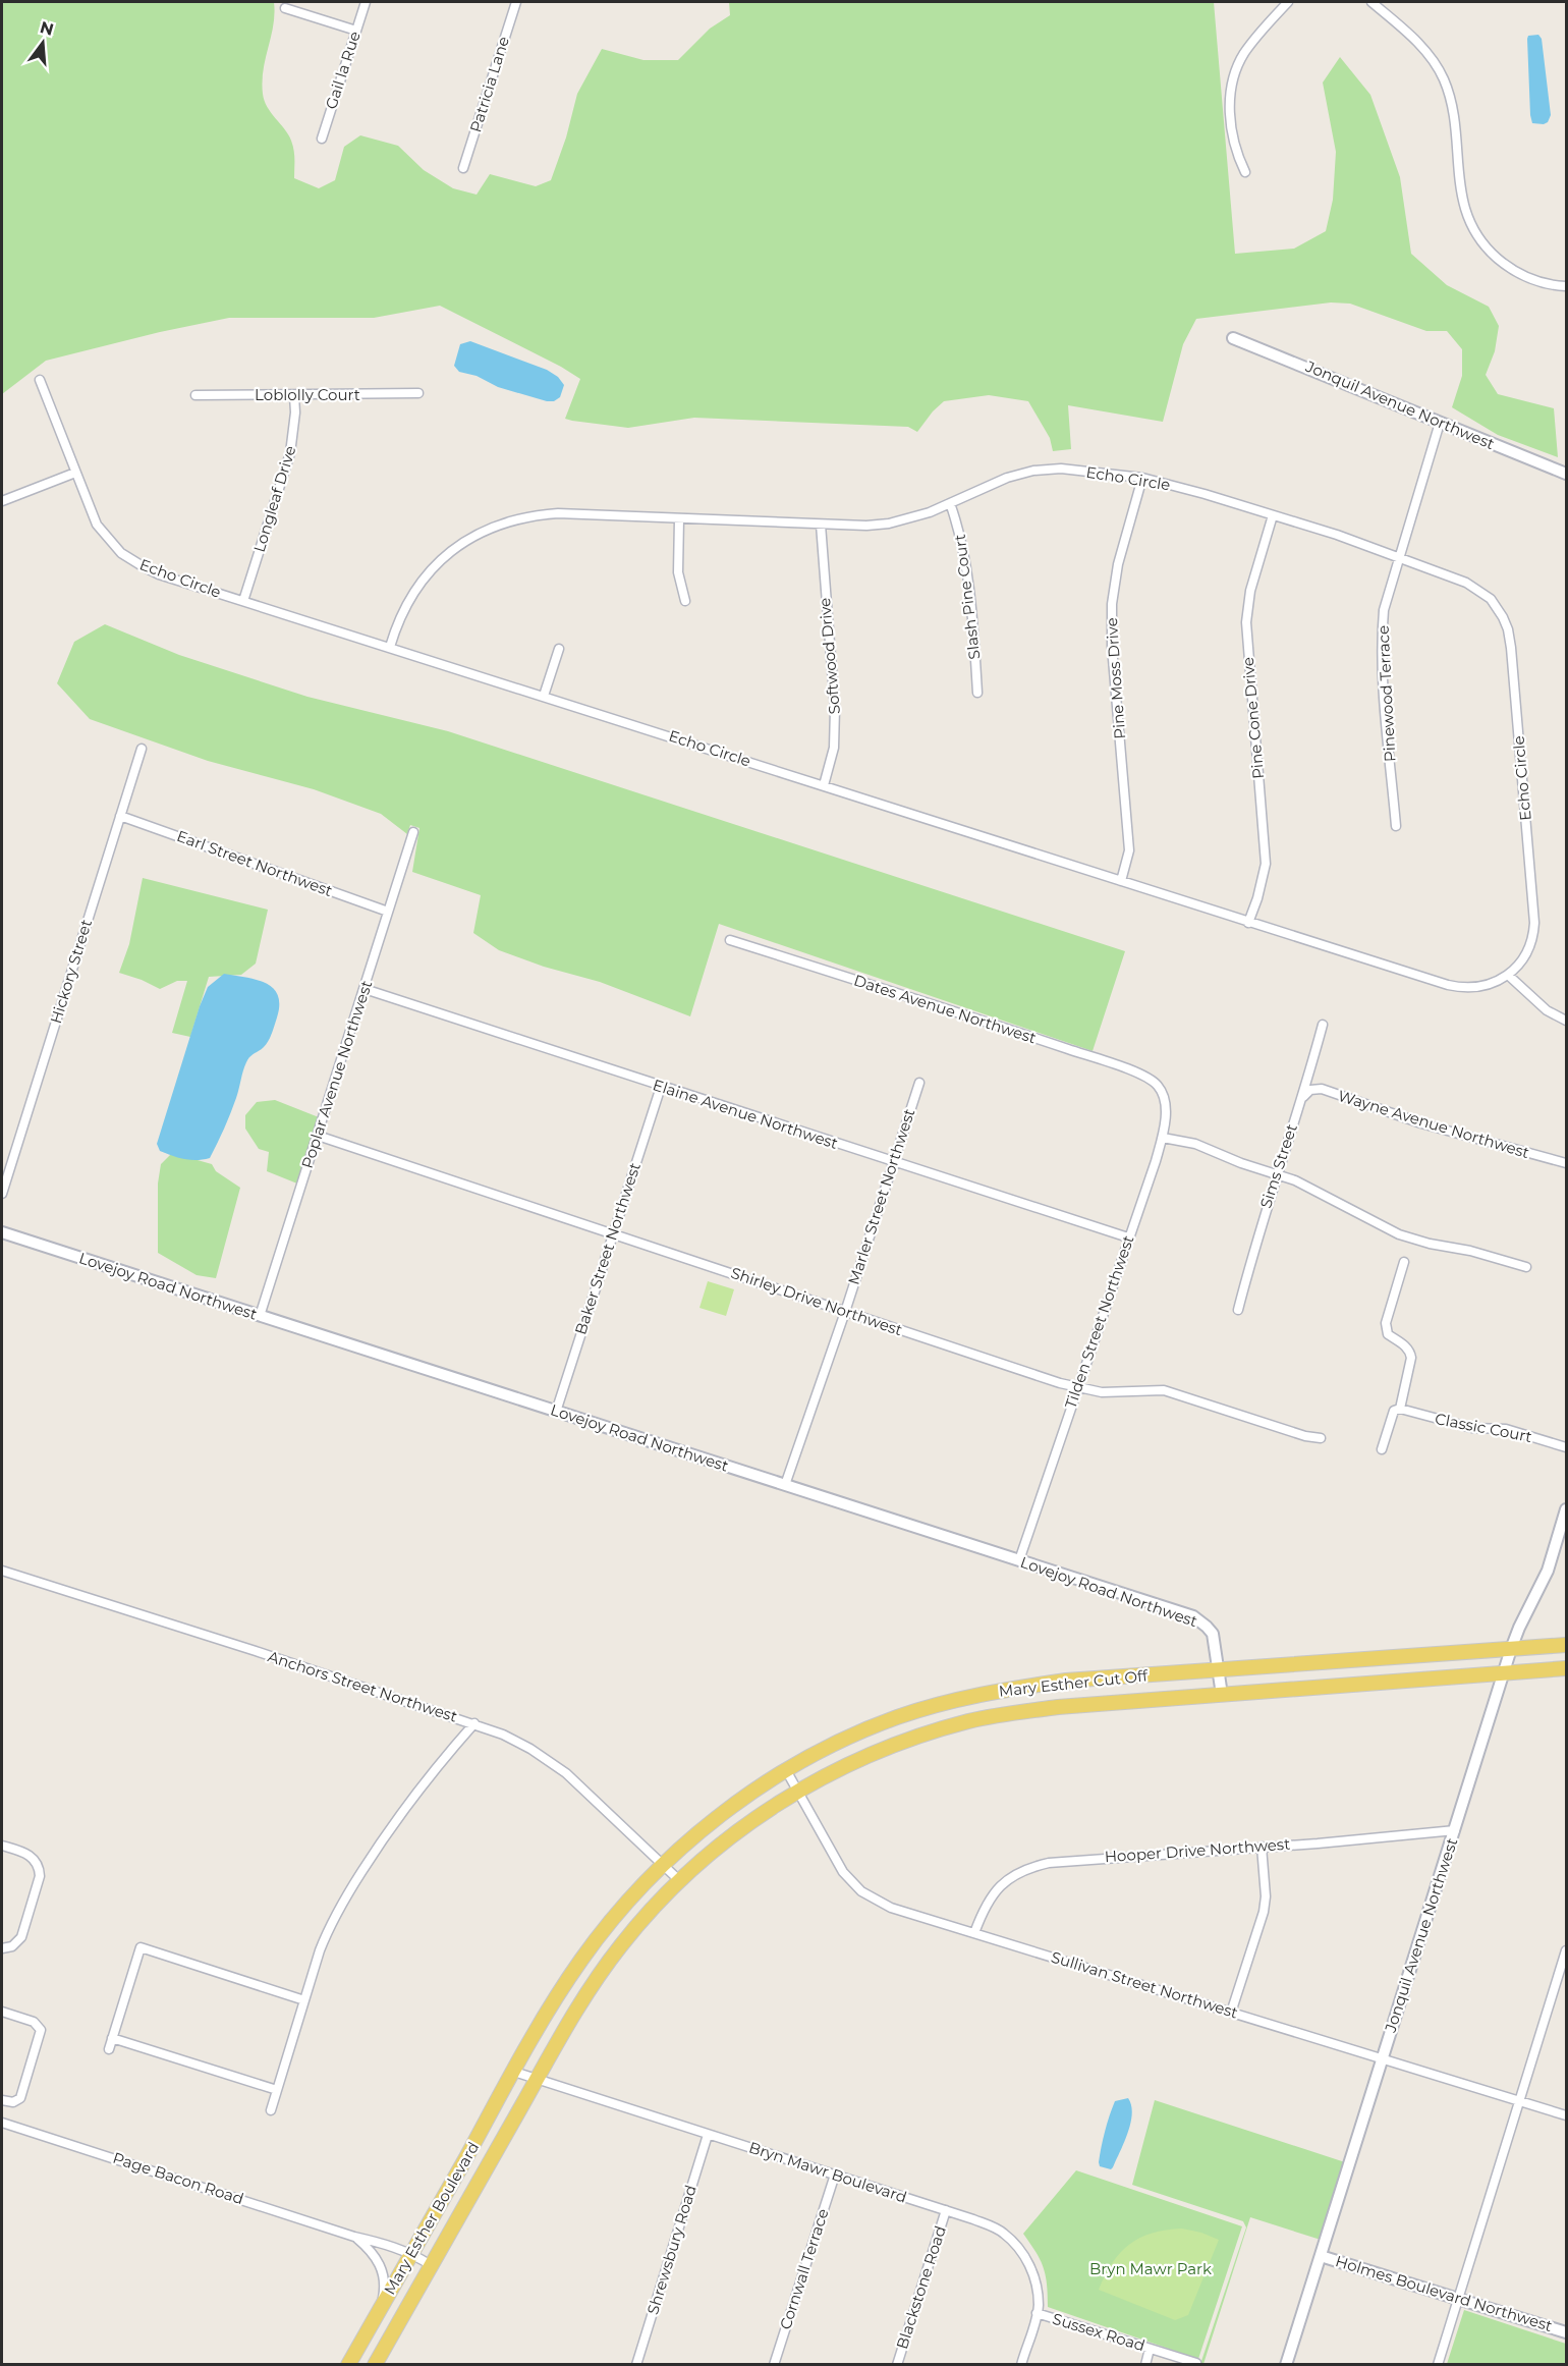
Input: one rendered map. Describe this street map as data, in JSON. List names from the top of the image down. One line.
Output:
{"streets":{"main road":["Mary Esther Cut Off","Mary Esther Boulevard"],"street":["Gail la Rue","Patricia Lane","Loblolly Court","Jonquil Avenue Northwest","Echo Circle","Longleaf Drive","Slash Pine Court","Softwood Drive","Pine Moss Drive","Pinewood Terrace","Pine Cone Drive","Earl Street Northwest","Hickory Street","Dates Avenue Northwest","Poplar Avenue Northwest","Elaine Avenue Northwest","Wayne Avenue Northwest","Sims Street","Marler Street Northwest","Baker Street Northwest","Lovejoy Road Northwest","Shirley Drive Northwest","Tilden Street Northwest","Classic Court","Anchors Street Northwest","Hooper Drive Northwest","Sullivan Street Northwest","Bryn Mawr Boulevard","Page Bacon Road","Shrewsbury Road","Cornwall Terrace","Blackstone Road","Holmes Boulevard Northwest","Sussex Road"]},"crossings":[["Loblolly Court","Longleaf Drive"],["Jonquil Avenue Northwest","Pinewood Terrace"],["Jonquil Avenue Northwest","Mary Esther Cut Off"],["Jonquil Avenue Northwest","Hooper Drive Northwest"],["Jonquil Avenue Northwest","Sullivan Street Northwest"],["Jonquil Avenue Northwest","Holmes Boulevard Northwest"],["Echo Circle","Longleaf Drive"],["Echo Circle","Slash Pine Court"],["Echo Circle","Softwood Drive"],["Echo Circle","Pine Moss Drive"],["Echo Circle","Pinewood Terrace"],["Echo Circle","Pine Cone Drive"],["Earl Street Northwest","Hickory Street"],["Earl Street Northwest","Poplar Avenue Northwest"],["Dates Avenue Northwest","Tilden Street Northwest"],["Poplar Avenue Northwest","Elaine Avenue Northwest"],["Poplar Avenue Northwest","Lovejoy Road Northwest"],["Poplar Avenue Northwest","Shirley Drive Northwest"],["Elaine Avenue Northwest","Marler Street Northwest"],["Elaine Avenue Northwest","Baker Street Northwest"],["Elaine Avenue Northwest","Tilden Street Northwest"],["Wayne Avenue Northwest","Sims Street"],["Marler Street Northwest","Lovejoy Road Northwest"],["Marler Street Northwest","Shirley Drive Northwest"],["Baker Street Northwest","Lovejoy Road Northwest"],["Baker Street Northwest","Shirley Drive Northwest"],["Lovejoy Road Northwest","Tilden Street Northwest"],["Lovejoy Road Northwest","Mary Esther Cut Off"],["Shirley Drive Northwest","Tilden Street Northwest"],["Mary Esther Cut Off","Anchors Street Northwest"],["Mary Esther Cut Off","Sullivan Street Northwest"],["Mary Esther Cut Off","Bryn Mawr Boulevard"],["Mary Esther Cut Off","Mary Esther Boulevard"],["Hooper Drive Northwest","Sullivan Street Northwest"],["Bryn Mawr Boulevard","Mary Esther Boulevard"],["Bryn Mawr Boulevard","Shrewsbury Road"],["Bryn Mawr Boulevard","Cornwall Terrace"],["Bryn Mawr Boulevard","Blackstone Road"],["Bryn Mawr Boulevard","Sussex Road"],["Page Bacon Road","Mary Esther Boulevard"]],"parks":["Bryn Mawr Park"],"north":"top"}
